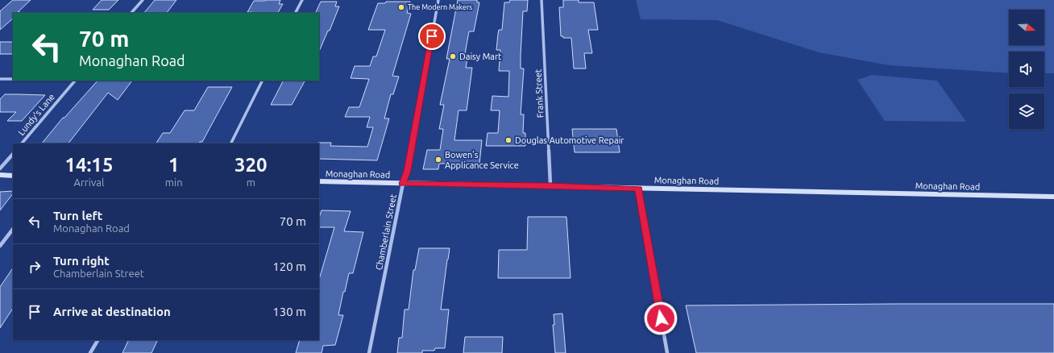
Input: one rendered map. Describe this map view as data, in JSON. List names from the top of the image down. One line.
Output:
{"streets":{"main road":["Monaghan Road"],"street":["Frank Street","Lundy's Lane","Chamberlain Street"]},"crossings":[["Frank Street","Monaghan Road"],["Monaghan Road","Chamberlain Street"]],"places":["The Modern Makers","Daisy Mart","Douglas Automotive Repair","Bowen's Applicance Service"],"north":"right","page":{"turn":["70 m","Monaghan Road"],"eta":["14:15","Arrival","1","min","320","m"],"list":[{"name":"Turn left","note":"Monaghan Road","value":"70 m"},{"name":"Turn right","note":"Chamberlain Street","value":"120 m"},{"name":"Arrive at destination","value":"130 m"}]}}
